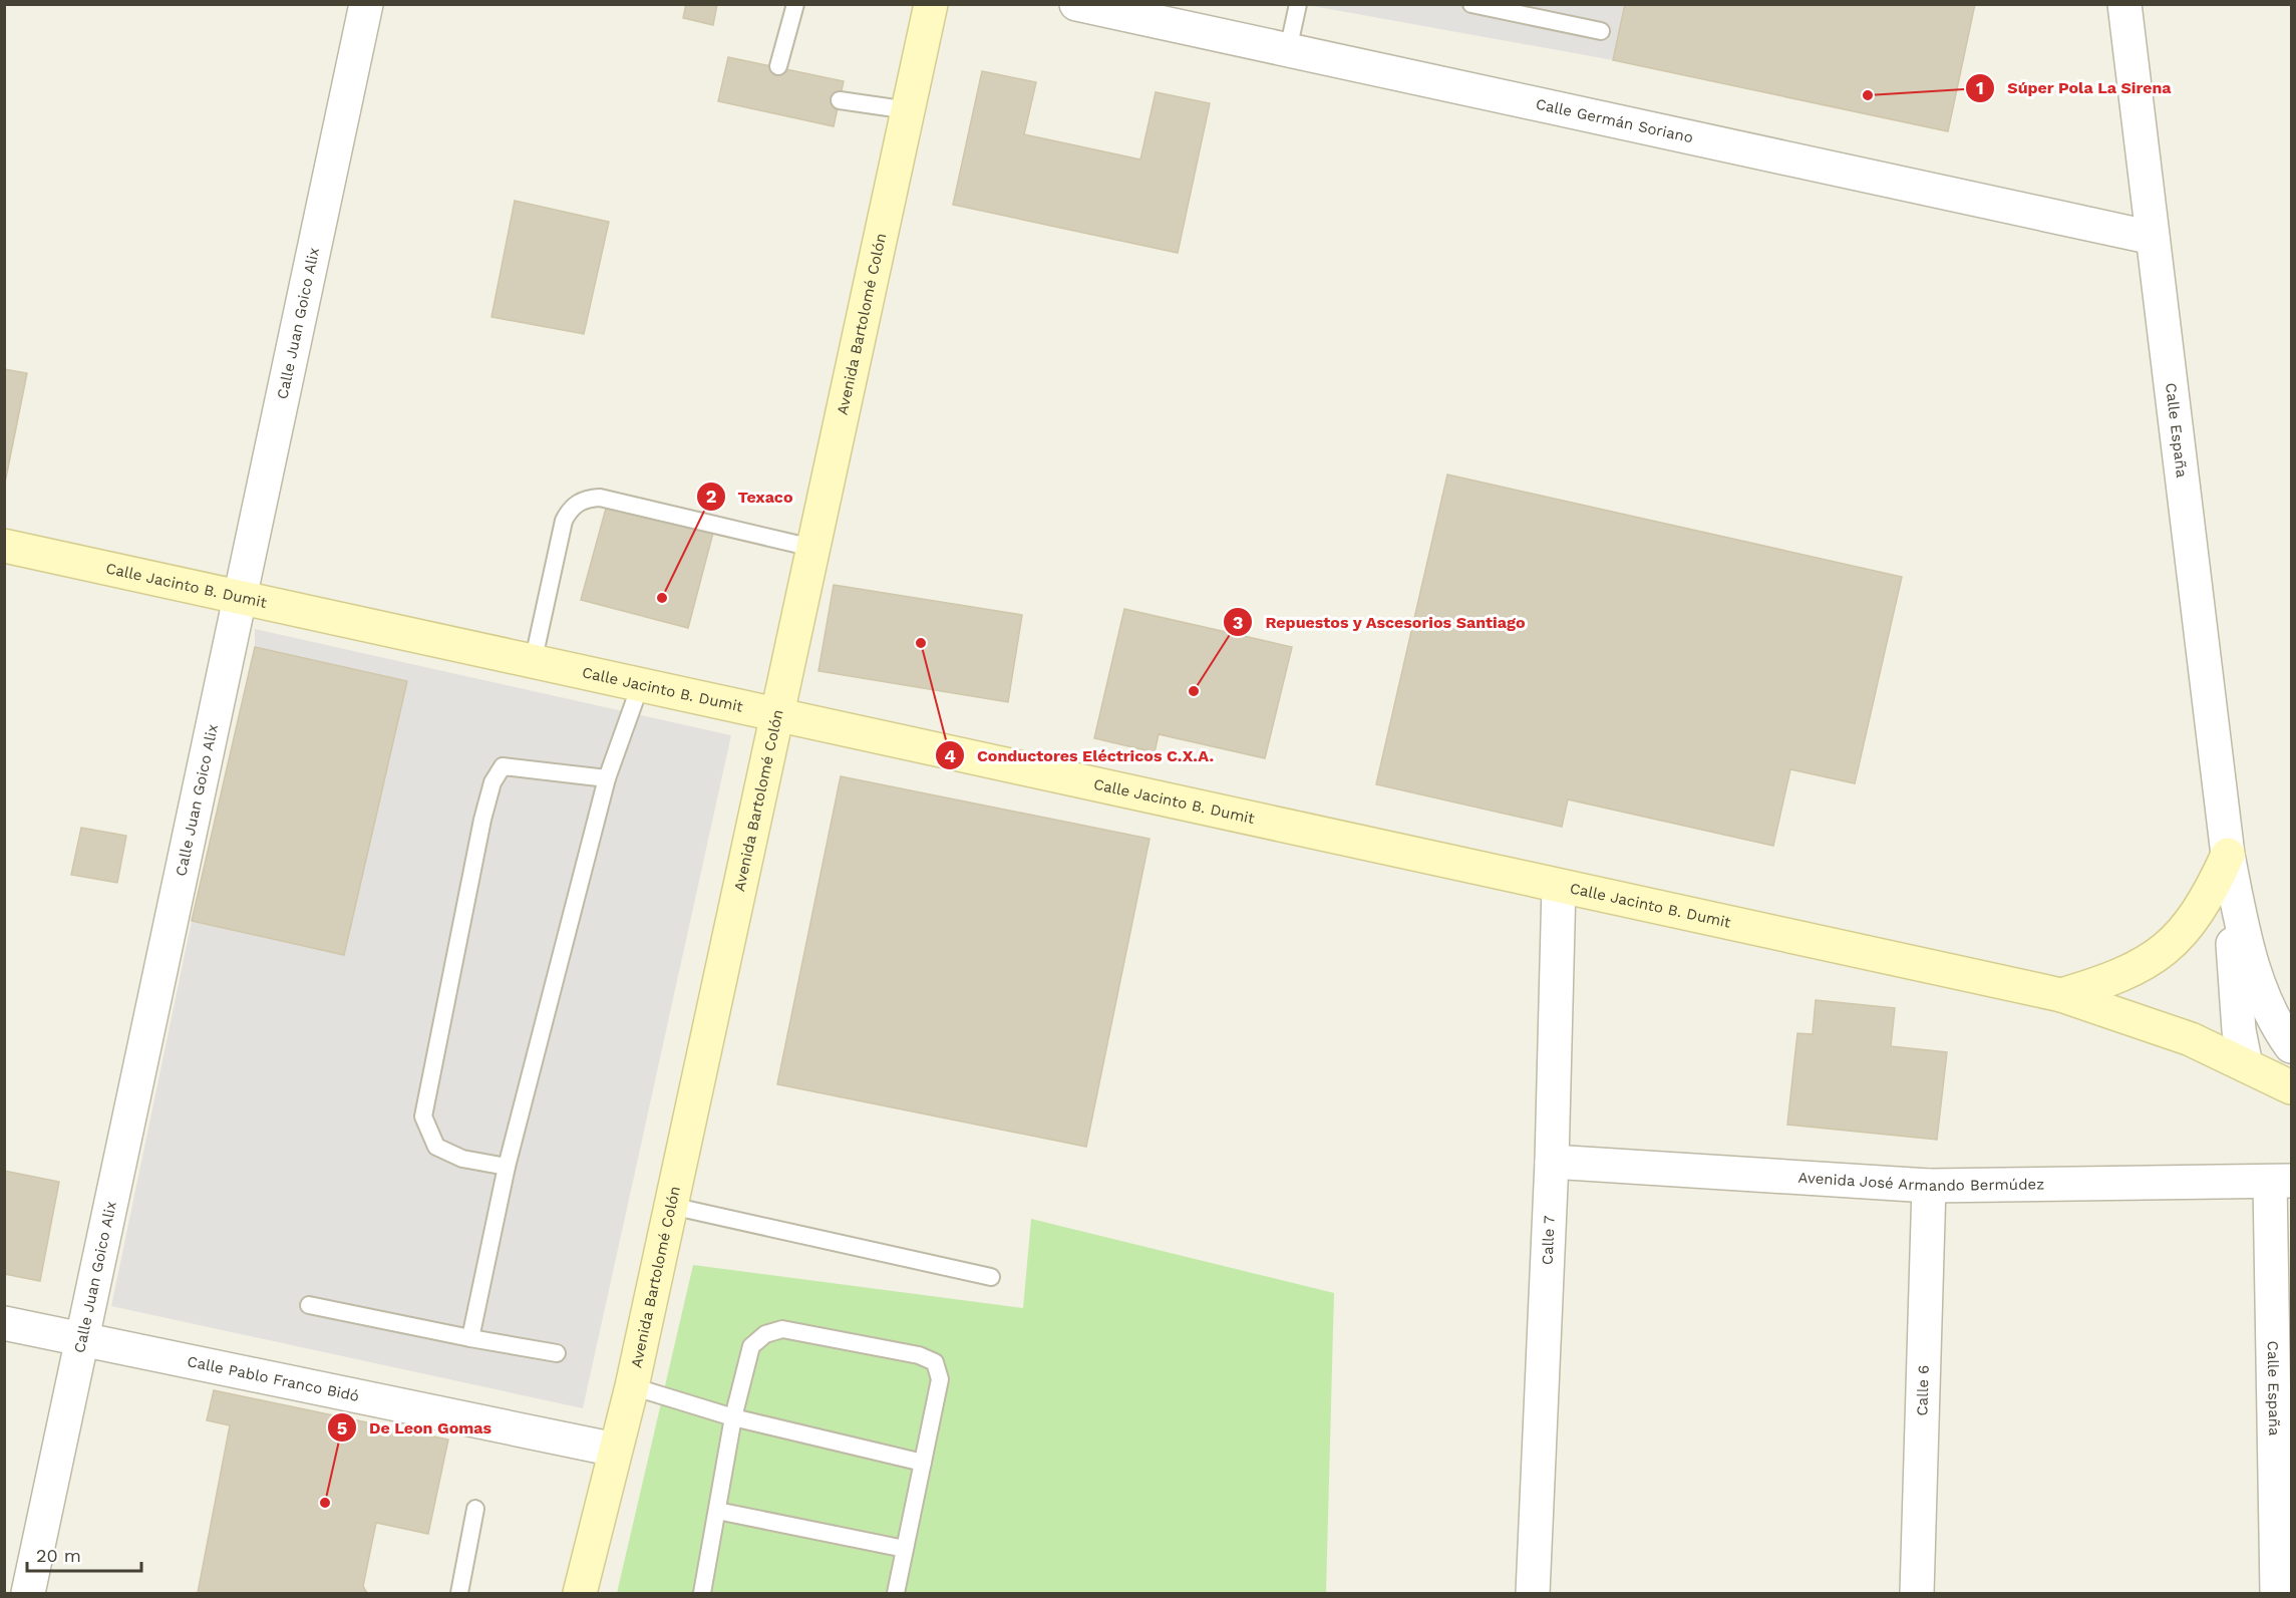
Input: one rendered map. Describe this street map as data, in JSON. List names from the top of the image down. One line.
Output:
{"streets":{"street":["Calle Germán Soriano","Calle Juan Goico Alix","Avenida Bartolomé Colón","Calle España","Calle Jacinto B. Dumit","Avenida José Armando Bermúdez","Calle 7","Calle Pablo Franco Bidó","Calle 6"]},"crossings":[["Calle Germán Soriano","Calle España"],["Calle Juan Goico Alix","Calle Jacinto B. Dumit"],["Calle Juan Goico Alix","Calle Pablo Franco Bidó"],["Avenida Bartolomé Colón","Calle Jacinto B. Dumit"],["Avenida Bartolomé Colón","Calle Pablo Franco Bidó"],["Calle España","Avenida José Armando Bermúdez"],["Calle Jacinto B. Dumit","Calle 7"],["Avenida José Armando Bermúdez","Calle 7"],["Avenida José Armando Bermúdez","Calle 6"]],"places":["Súper Pola La Sirena","Texaco","Conductores Eléctricos C.X.A.","Repuestos y Ascesorios Santiago","De Leon Gomas"],"scale_bar":"20 m"}
